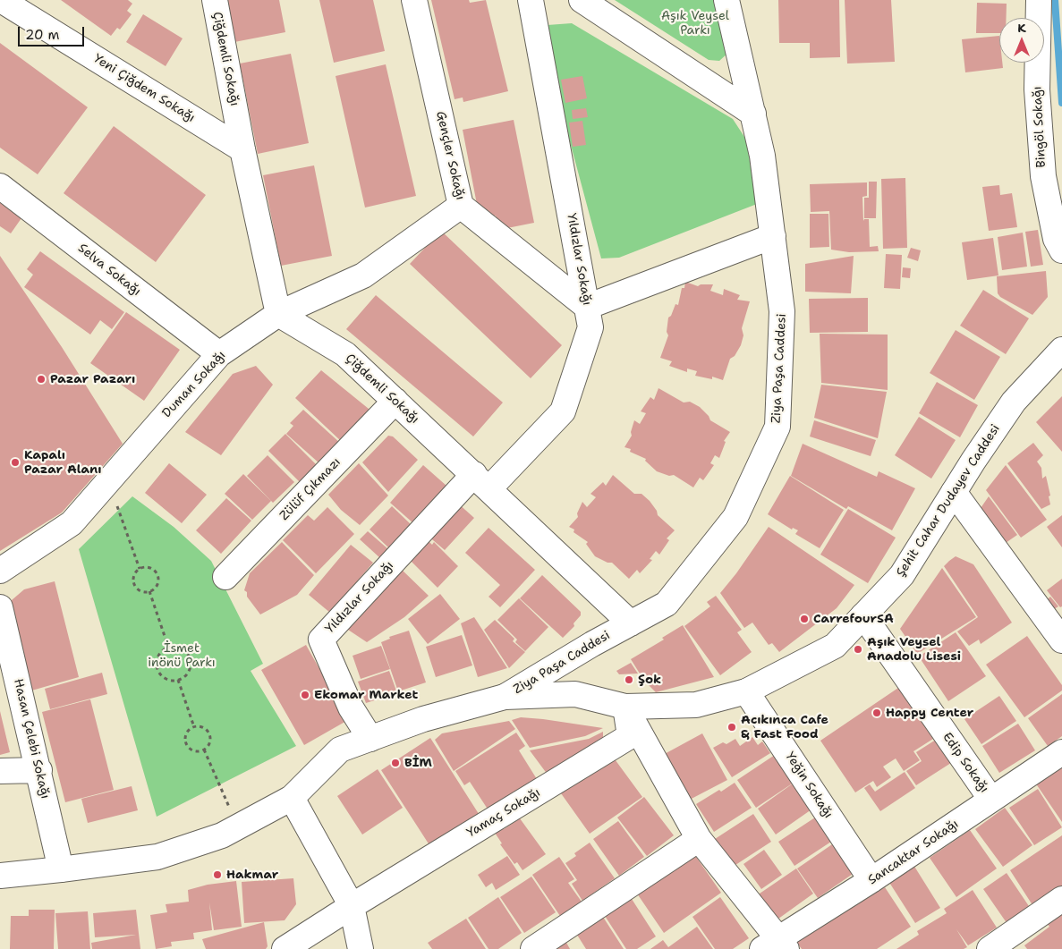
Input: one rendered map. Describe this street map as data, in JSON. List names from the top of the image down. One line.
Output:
{"streets":{"street":["Çiğdemli Sokağı","Yeni Çiğdem Sokağı","Bingöl Sokağı","Gençler Sokağı","Yıldızlar Sokağı","Selva Sokağı","Ziya Paşa Caddesi","Duman Sokağı","Zülüf Çıkmazı","Şehit Cahar Dudayev Caddesi","Hasan Çelebi Sokağı","Edip Sokağı","Yeğin Sokağı","Yamaç Sokağı","Sancaktar Sokağı"]},"crossings":[["Çiğdemli Sokağı","Yeni Çiğdem Sokağı"],["Çiğdemli Sokağı","Yıldızlar Sokağı"],["Çiğdemli Sokağı","Ziya Paşa Caddesi"],["Çiğdemli Sokağı","Duman Sokağı"],["Çiğdemli Sokağı","Zülüf Çıkmazı"],["Gençler Sokağı","Yıldızlar Sokağı"],["Gençler Sokağı","Duman Sokağı"],["Yıldızlar Sokağı","Şehit Cahar Dudayev Caddesi"],["Selva Sokağı","Duman Sokağı"],["Ziya Paşa Caddesi","Şehit Cahar Dudayev Caddesi"],["Şehit Cahar Dudayev Caddesi","Hasan Çelebi Sokağı"],["Şehit Cahar Dudayev Caddesi","Edip Sokağı"],["Şehit Cahar Dudayev Caddesi","Yeğin Sokağı"],["Şehit Cahar Dudayev Caddesi","Yamaç Sokağı"],["Edip Sokağı","Sancaktar Sokağı"],["Yeğin Sokağı","Sancaktar Sokağı"]],"parks":["Aşık Veysel Parkı","İsmet inönü Parkı"],"places":["Pazar Pazarı","Kapalı Pazar Alanı","CarrefourSA","Aşık Veysel Anadolu Lisesi","Şok","Ekomar Market","Happy Center","Acıkınca Cafe & Fast Food","BİM","Hakmar"],"scale_bar":"20 m","north":"top"}
